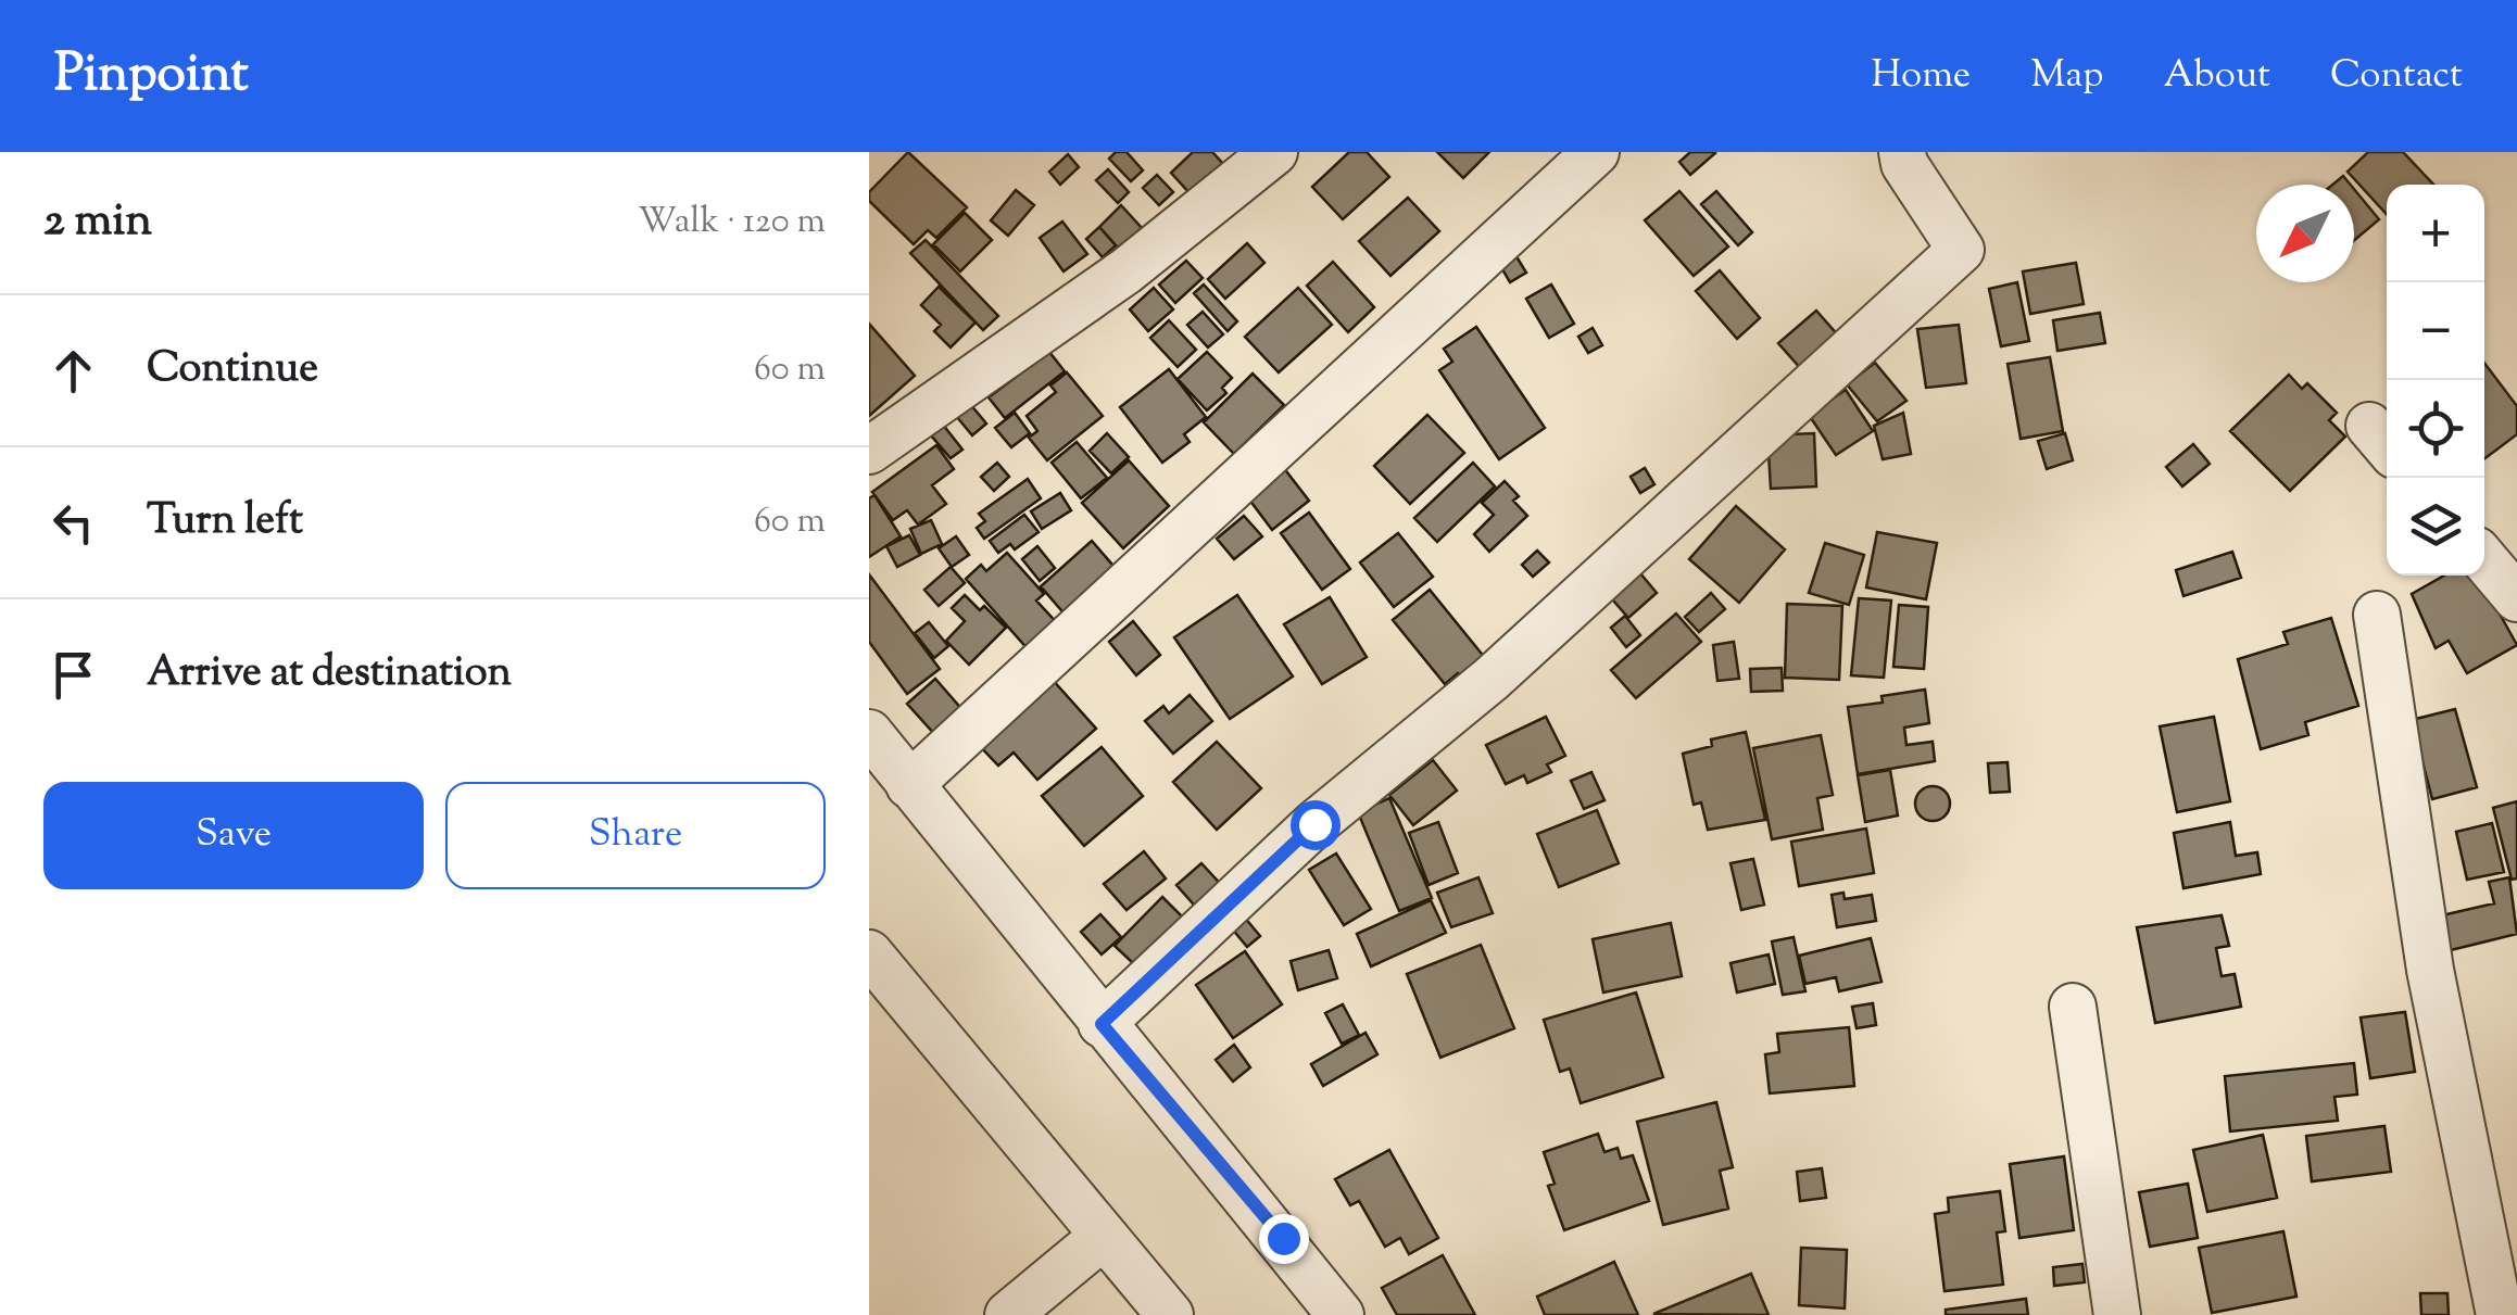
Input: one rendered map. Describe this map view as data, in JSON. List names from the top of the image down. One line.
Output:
{"north":"bottom left","page":{"header":"Pinpoint","nav":["Home","Map","About","Contact"],"heading":["2 min","Walk · 120 m"],"map_buttons":["+","−"],"list":[["Continue","60 m"],["Turn left","60 m"],"Arrive at destination"],"buttons":["Save","Share"]}}
